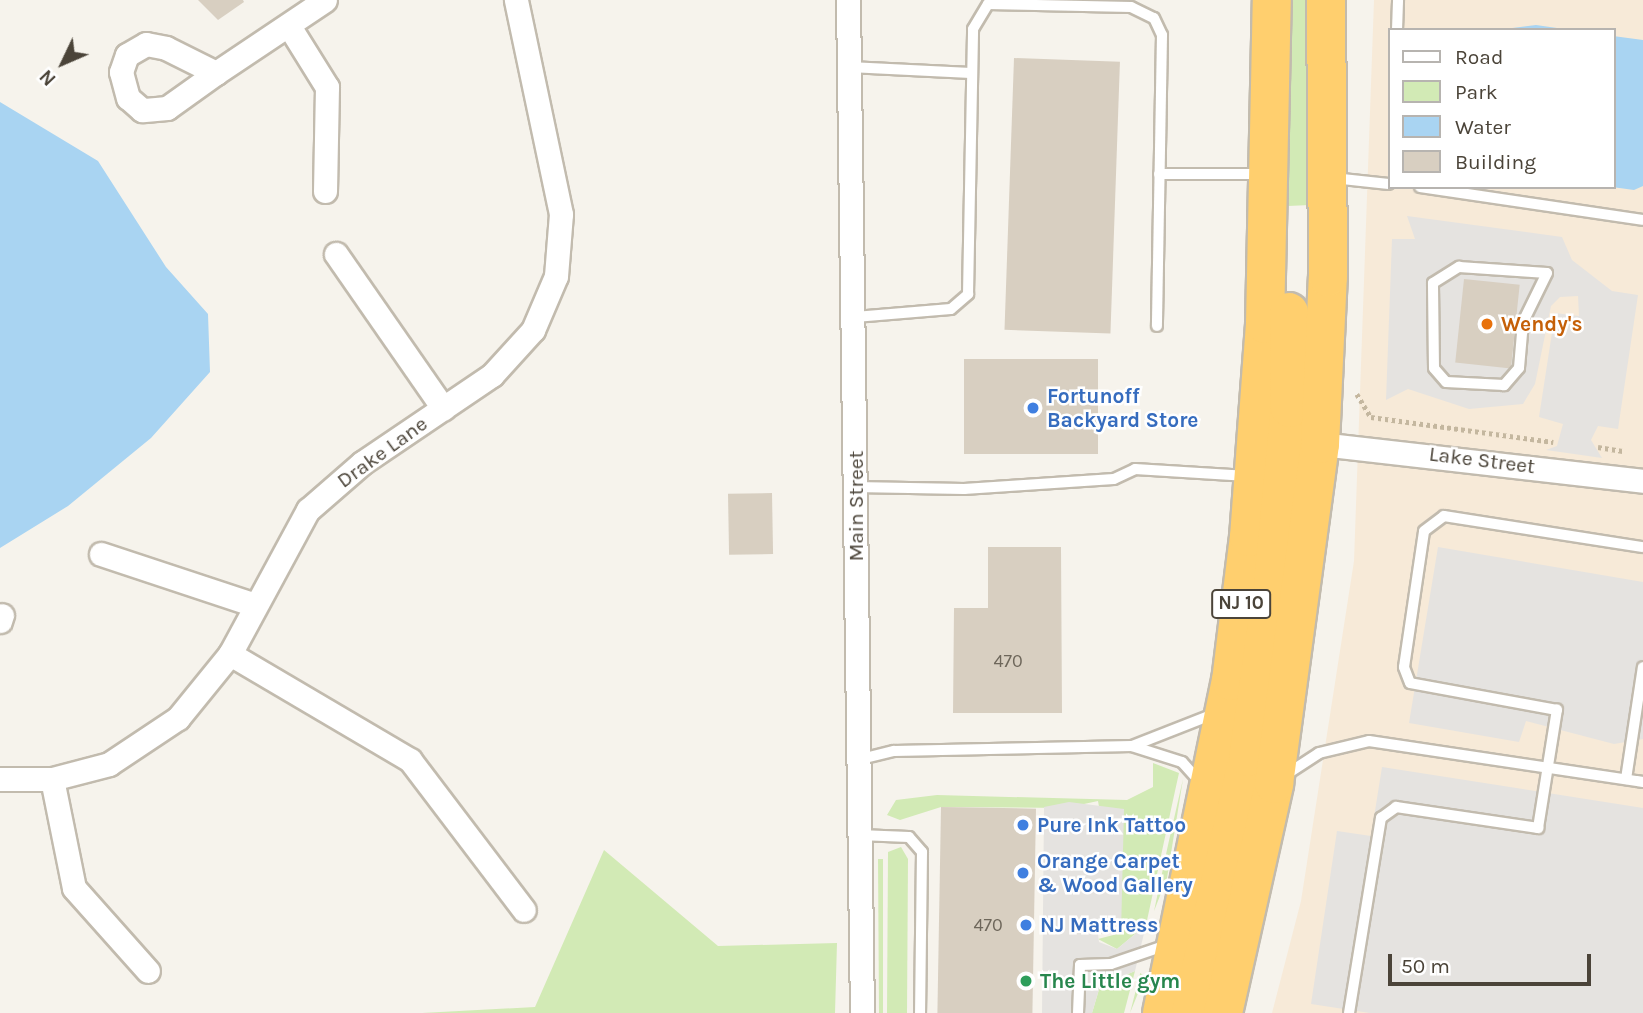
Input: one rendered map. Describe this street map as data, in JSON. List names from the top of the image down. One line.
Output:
{"streets":{"highway":["NJ 10"],"street":["Drake Lane","Lake Street","Main Street"]},"crossings":[["Lake Street","NJ 10"]],"places":["Wendy's","Fortunoff Backyard Store","Pure Ink Tattoo","Orange Carpet & Wood Gallery","NJ Mattress","The Little gym"],"house_numbers":["470","470"],"legend":["Road","Park","Water","Building"],"scale_bar":"50 m","north":"bottom left"}
